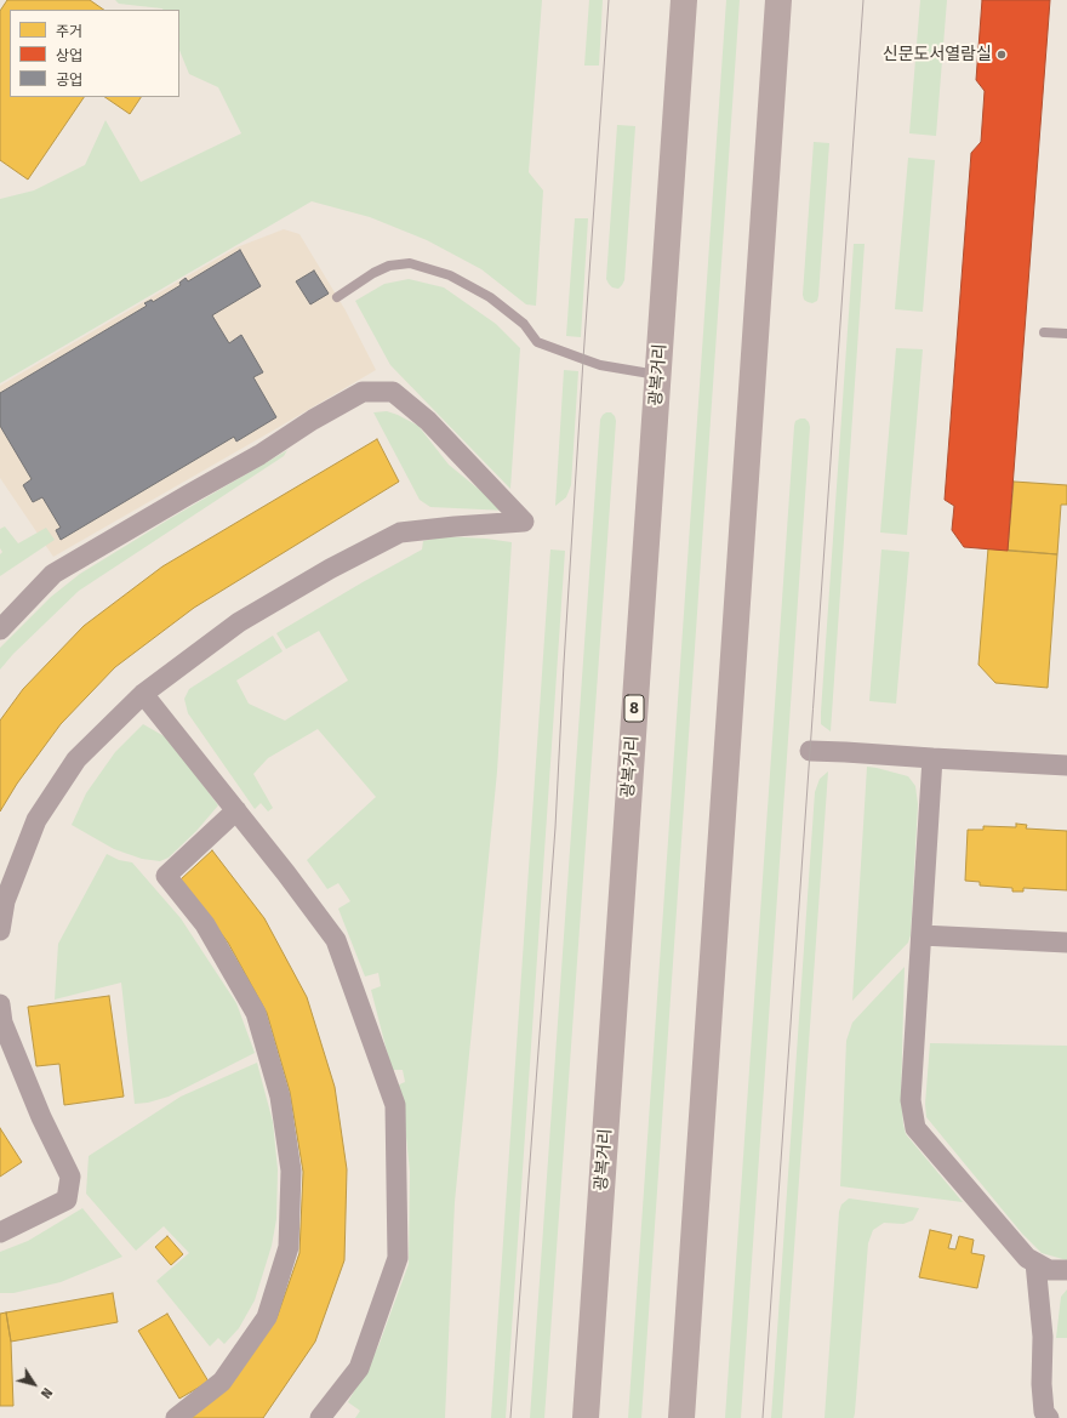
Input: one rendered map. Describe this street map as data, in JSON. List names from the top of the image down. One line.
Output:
{"streets":{"highway":["광복거리","8"]},"places":["신문도서열람실"],"legend":["주거","상업","공업"],"north":"bottom right"}
